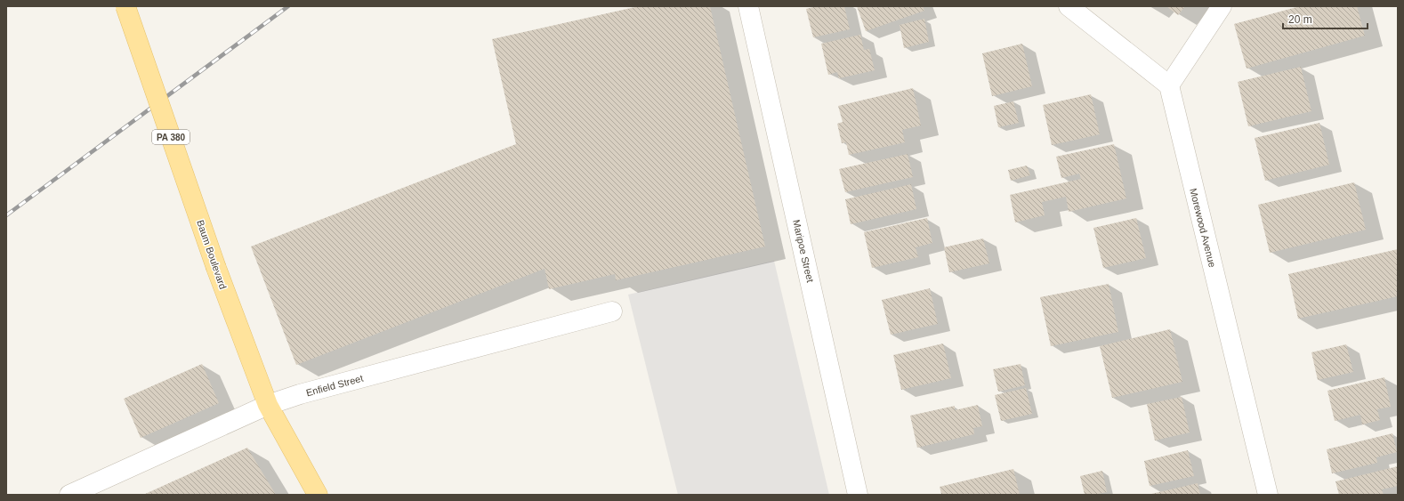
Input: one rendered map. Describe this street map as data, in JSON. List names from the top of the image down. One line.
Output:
{"streets":{"main road":["PA 380","Baum Boulevard"],"street":["Morewood Avenue","Maripoe Street","Enfield Street"]},"crossings":[["Baum Boulevard","Enfield Street"]],"scale_bar":"20 m"}
